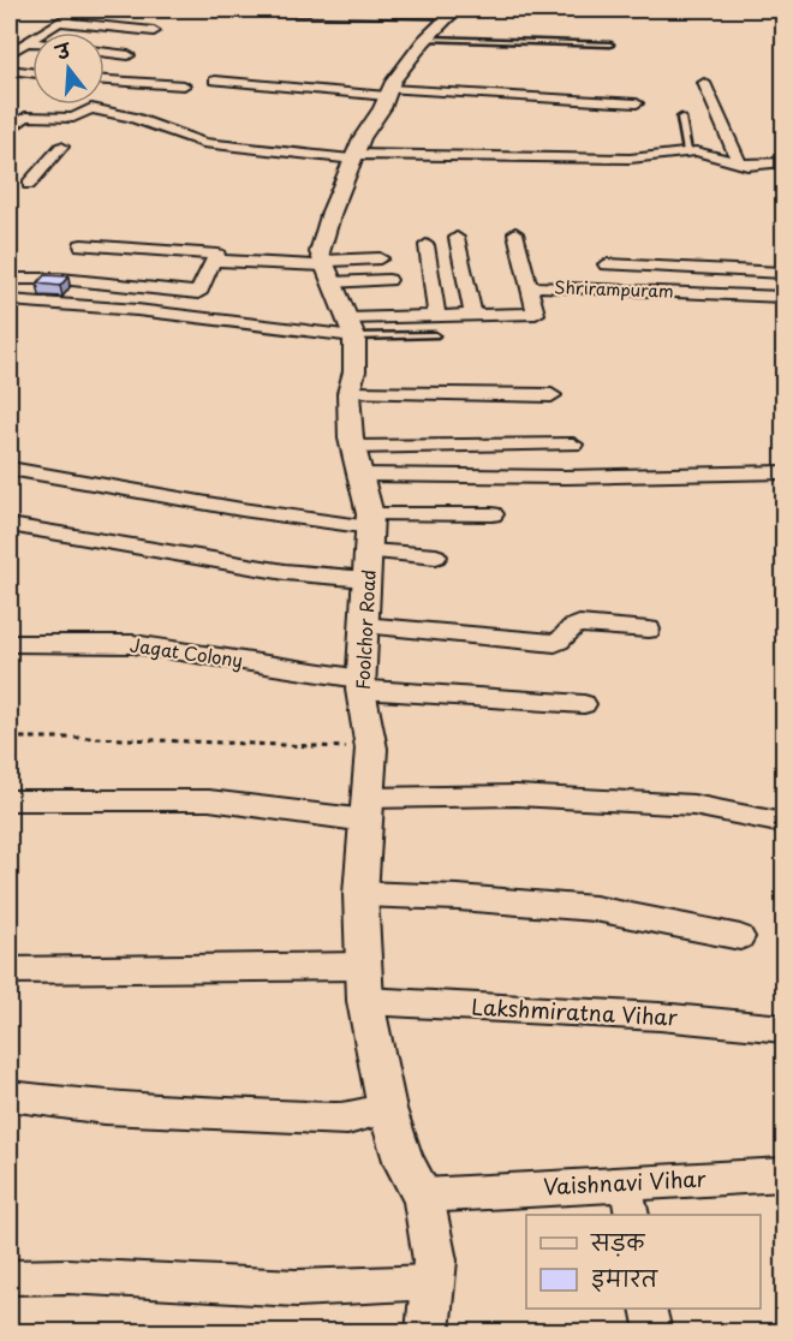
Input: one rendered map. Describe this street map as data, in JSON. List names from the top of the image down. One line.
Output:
{"streets":{"street":["Shrirampuram","Foolchor Road","Jagat Colony","Lakshmiratna Vihar","Vaishnavi Vihar"]},"crossings":[["Shrirampuram","Foolchor Road"],["Foolchor Road","Jagat Colony"],["Foolchor Road","Lakshmiratna Vihar"],["Foolchor Road","Vaishnavi Vihar"]],"legend":["सड़क","इमारत"],"north":"top"}
